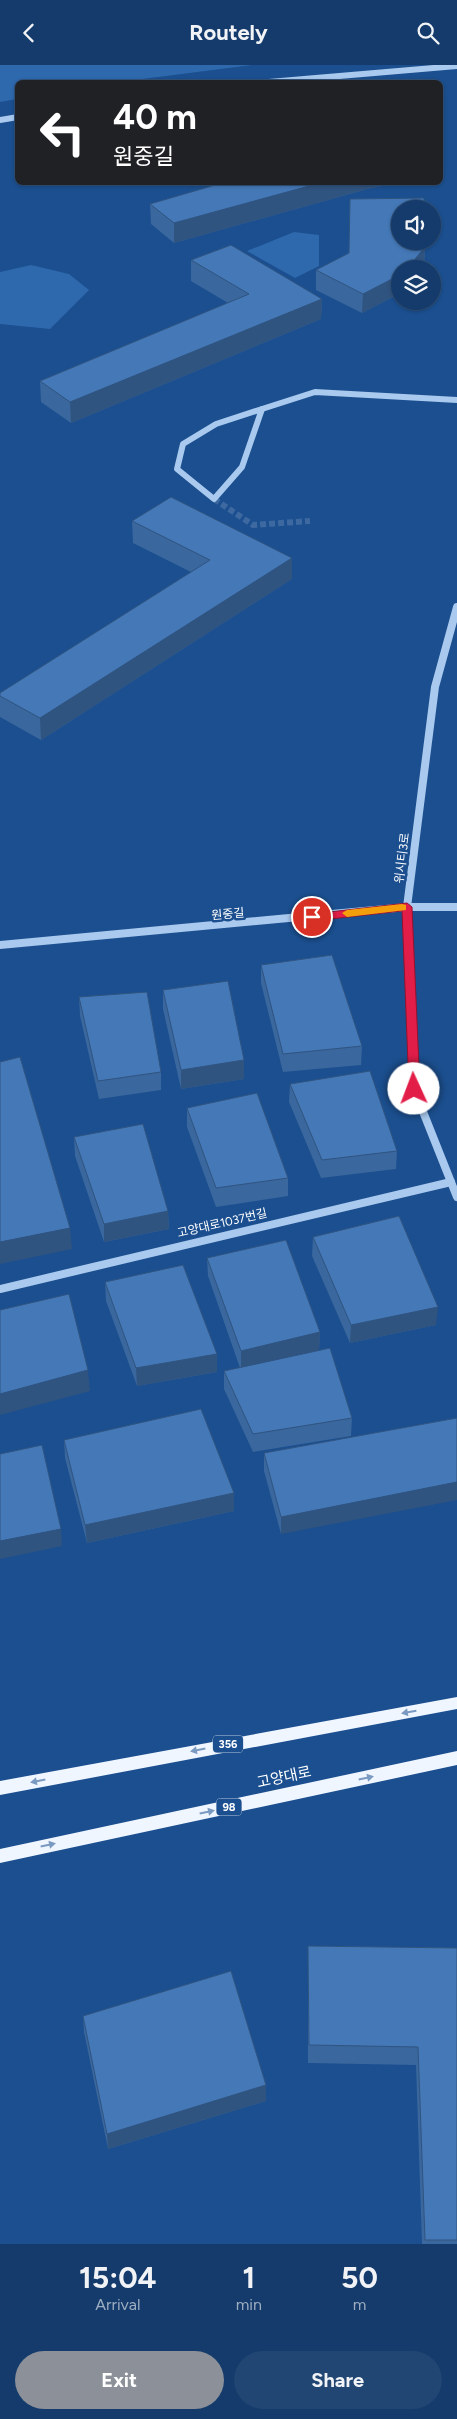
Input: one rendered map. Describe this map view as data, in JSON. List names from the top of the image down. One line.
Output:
{"streets":{"main road":["356","고양대로","98"],"street":["위시티3로","원중길","고양대로1037번길"]},"crossings":[["위시티3로","원중길"],["위시티3로","고양대로1037번길"]],"page":{"header":"Routely","turn":["40 m","원중길"],"eta":["15:04","Arrival","1","min","50","m"],"buttons":["Exit","Share"]}}
